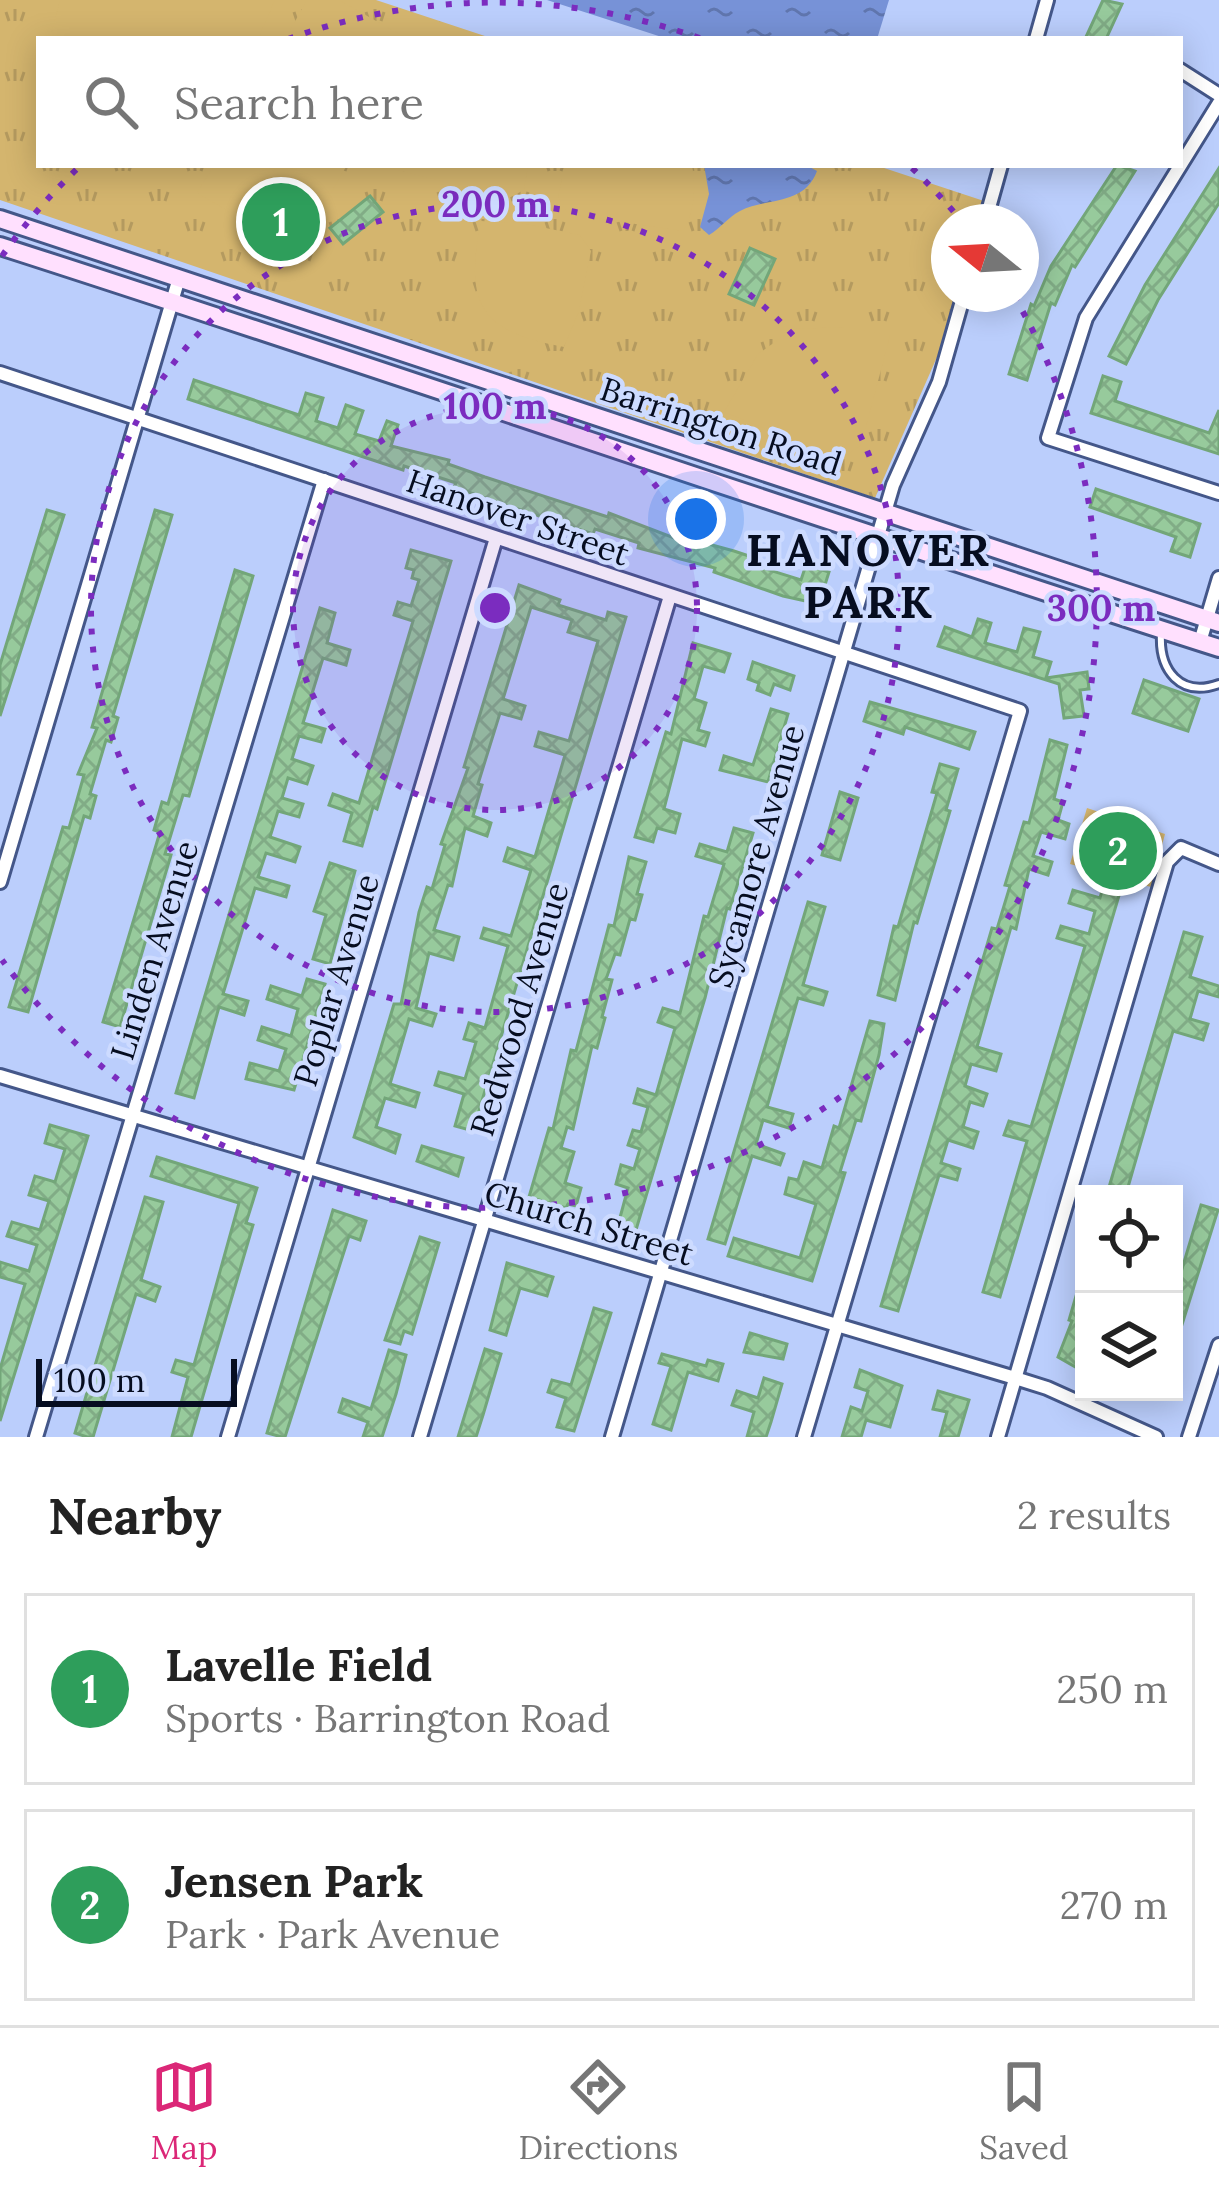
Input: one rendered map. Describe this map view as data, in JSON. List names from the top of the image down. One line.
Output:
{"streets":{"main road":["Barrington Road"],"street":["Hanover Street","Sycamore Avenue","Linden Avenue","Poplar Avenue","Redwood Avenue","Church Street"]},"crossings":[["Barrington Road","Sycamore Avenue"],["Hanover Street","Sycamore Avenue"],["Hanover Street","Linden Avenue"],["Hanover Street","Poplar Avenue"],["Hanover Street","Redwood Avenue"],["Hanover Street","Church Street"],["Sycamore Avenue","Church Street"],["Linden Avenue","Church Street"],["Poplar Avenue","Church Street"],["Redwood Avenue","Church Street"]],"districts":["HANOVER PARK"],"scale_bar":"100 m","north":"left","page":{"search":"Search here","pins":["1","2"],"scale":"100 m","heading":["Nearby","2 results"],"list":[{"mark":"1","name":"Lavelle Field","note":"Sports · Barrington Road","value":"250 m"},{"mark":"2","name":"Jensen Park","note":"Park · Park Avenue","value":"270 m"}],"nav":["Map","Directions","Saved"]},"rings":["200 m","100 m","300 m"]}
